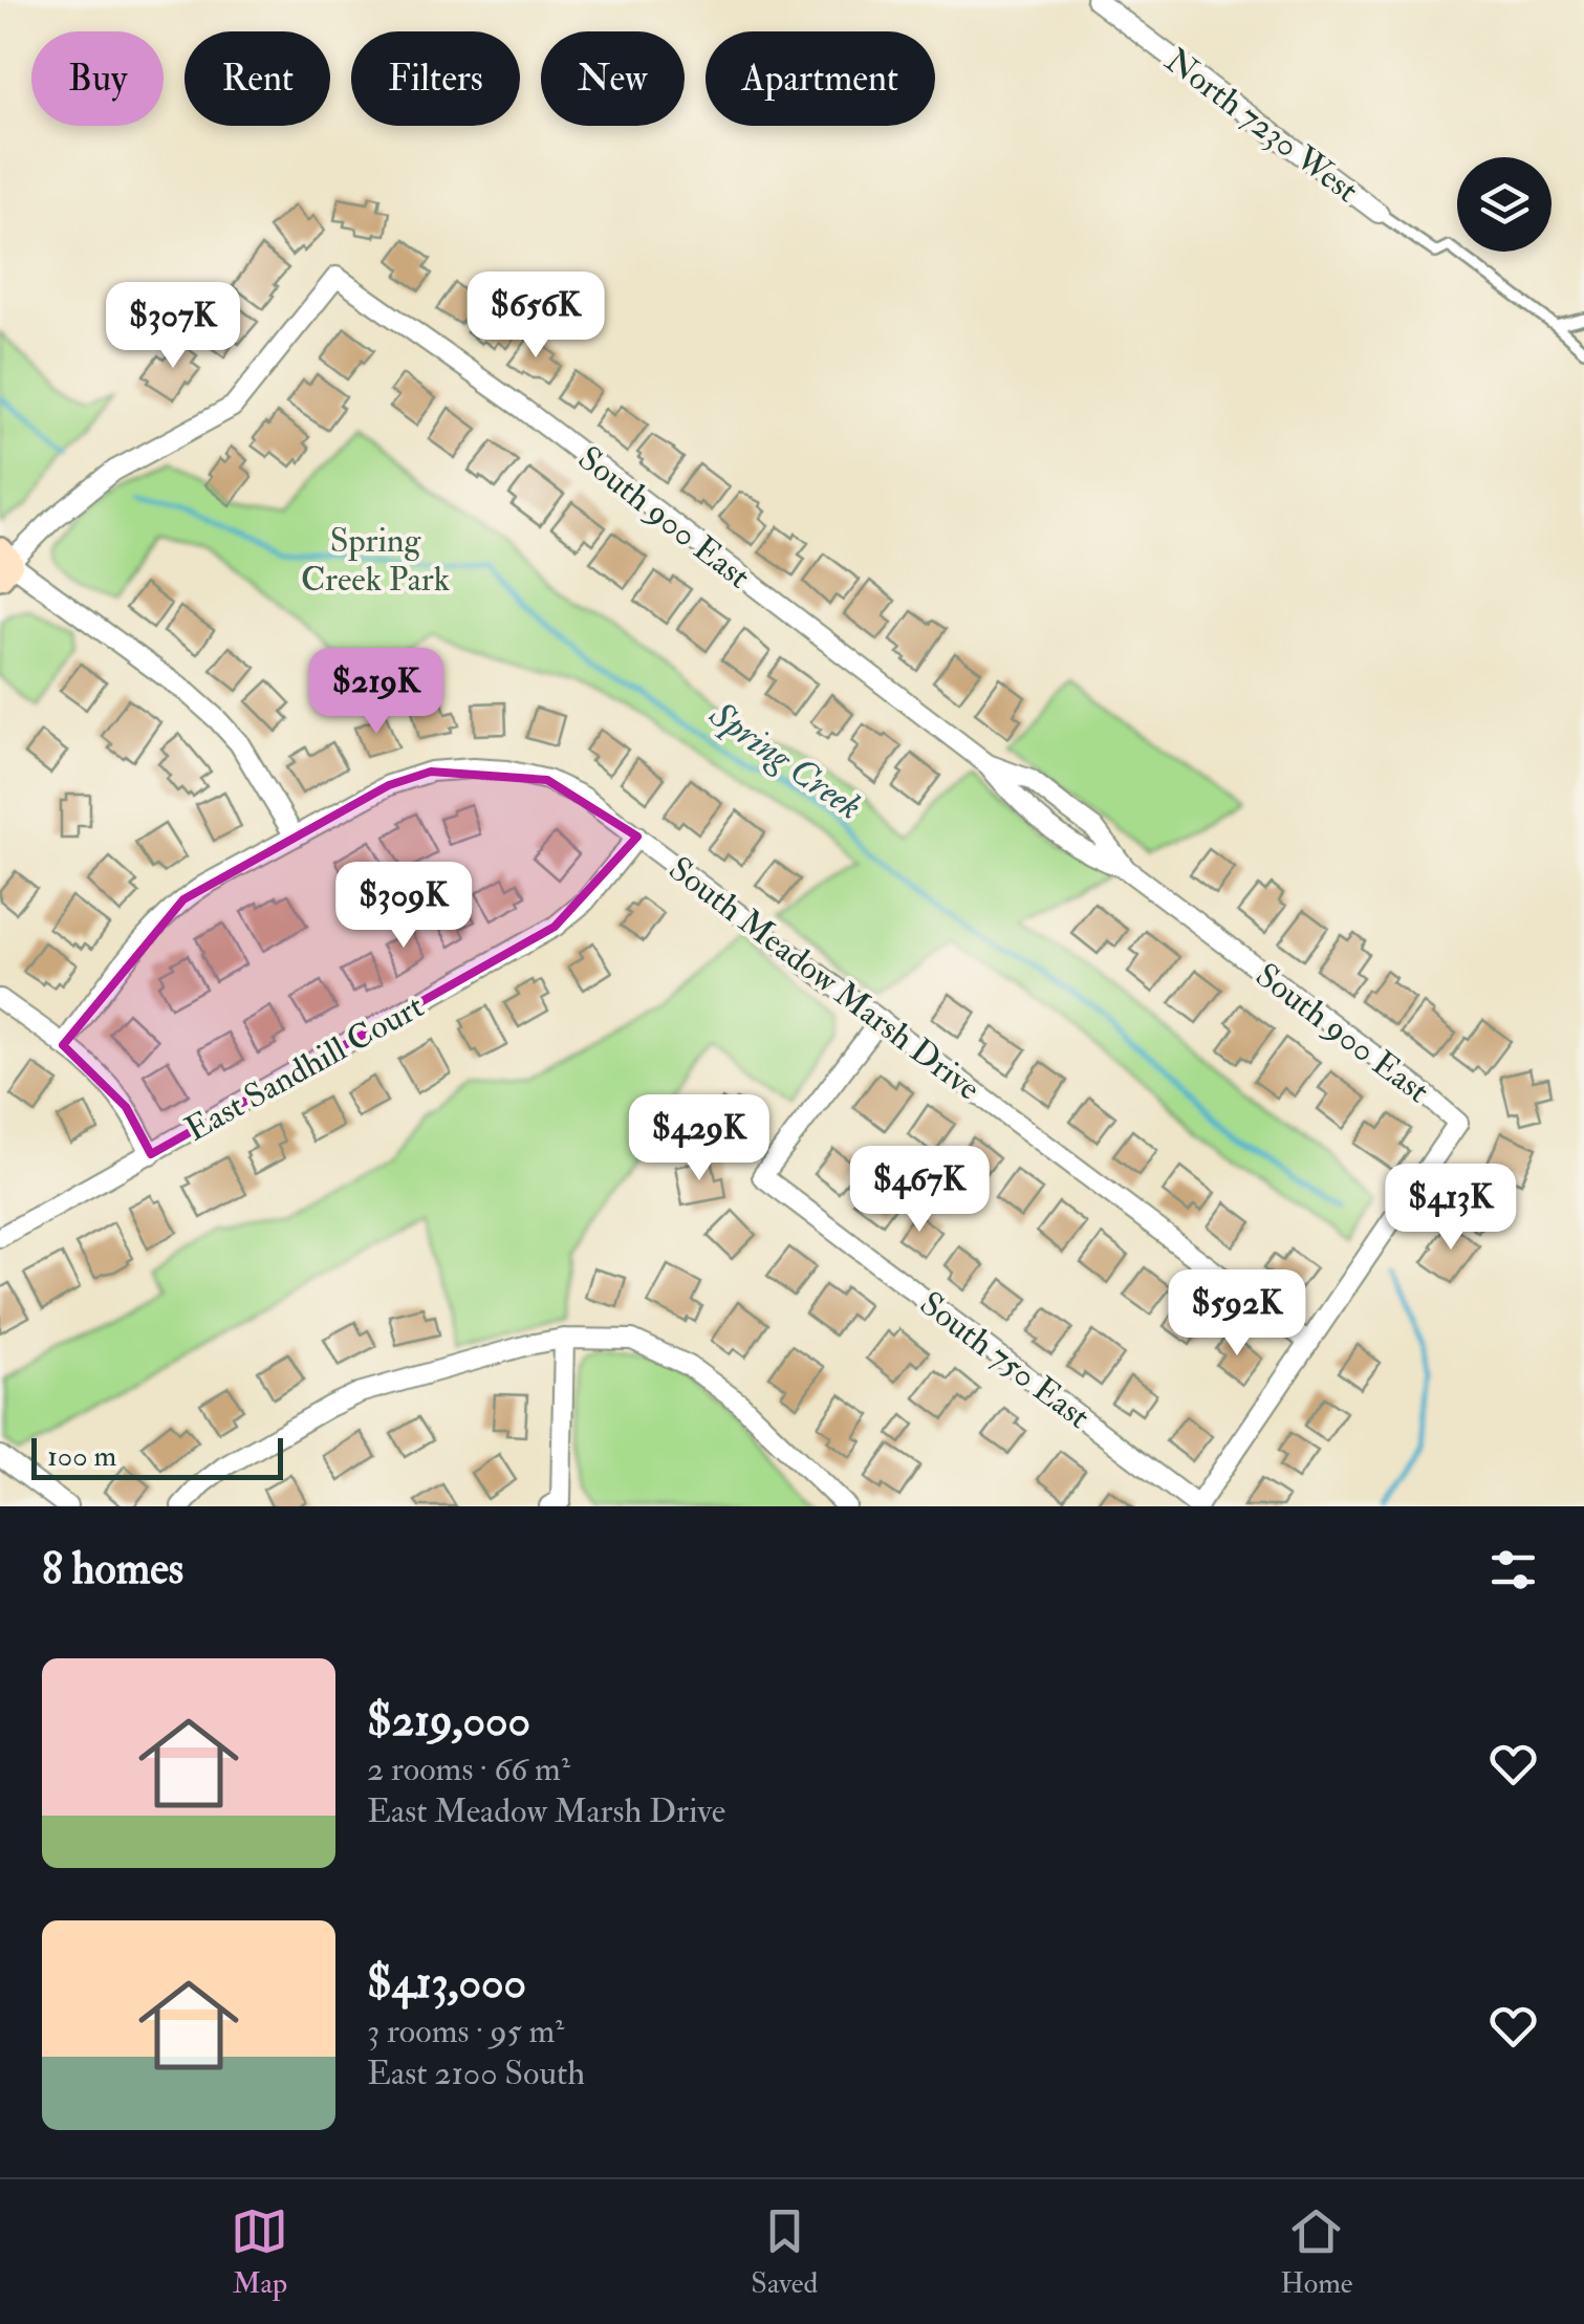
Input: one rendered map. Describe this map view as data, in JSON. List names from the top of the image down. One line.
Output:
{"streets":{"street":["North 7230 West","South 900 East","South Meadow Marsh Drive","East Sandhill Court","South 750 East"]},"crossings":[["South 900 East","South Meadow Marsh Drive"],["South Meadow Marsh Drive","East Sandhill Court"],["South Meadow Marsh Drive","South 750 East"]],"water":["Spring Creek"],"parks":["Spring Creek Park"],"scale_bar":"100 m","page":{"chip":["Buy","Rent","Filters","New","Apartment"],"price":["$656K","$307K","$219K","$309K","$429K","$467K","$413K","$592K"],"scale":"100 m","heading":"8 homes","list":[{"name":"$219,000","note":"2 rooms · 66 m² · East Meadow Marsh Drive"},{"name":"$413,000","note":"3 rooms · 95 m² · East 2100 South"}],"tabs":["Map","Saved","Home"]}}
